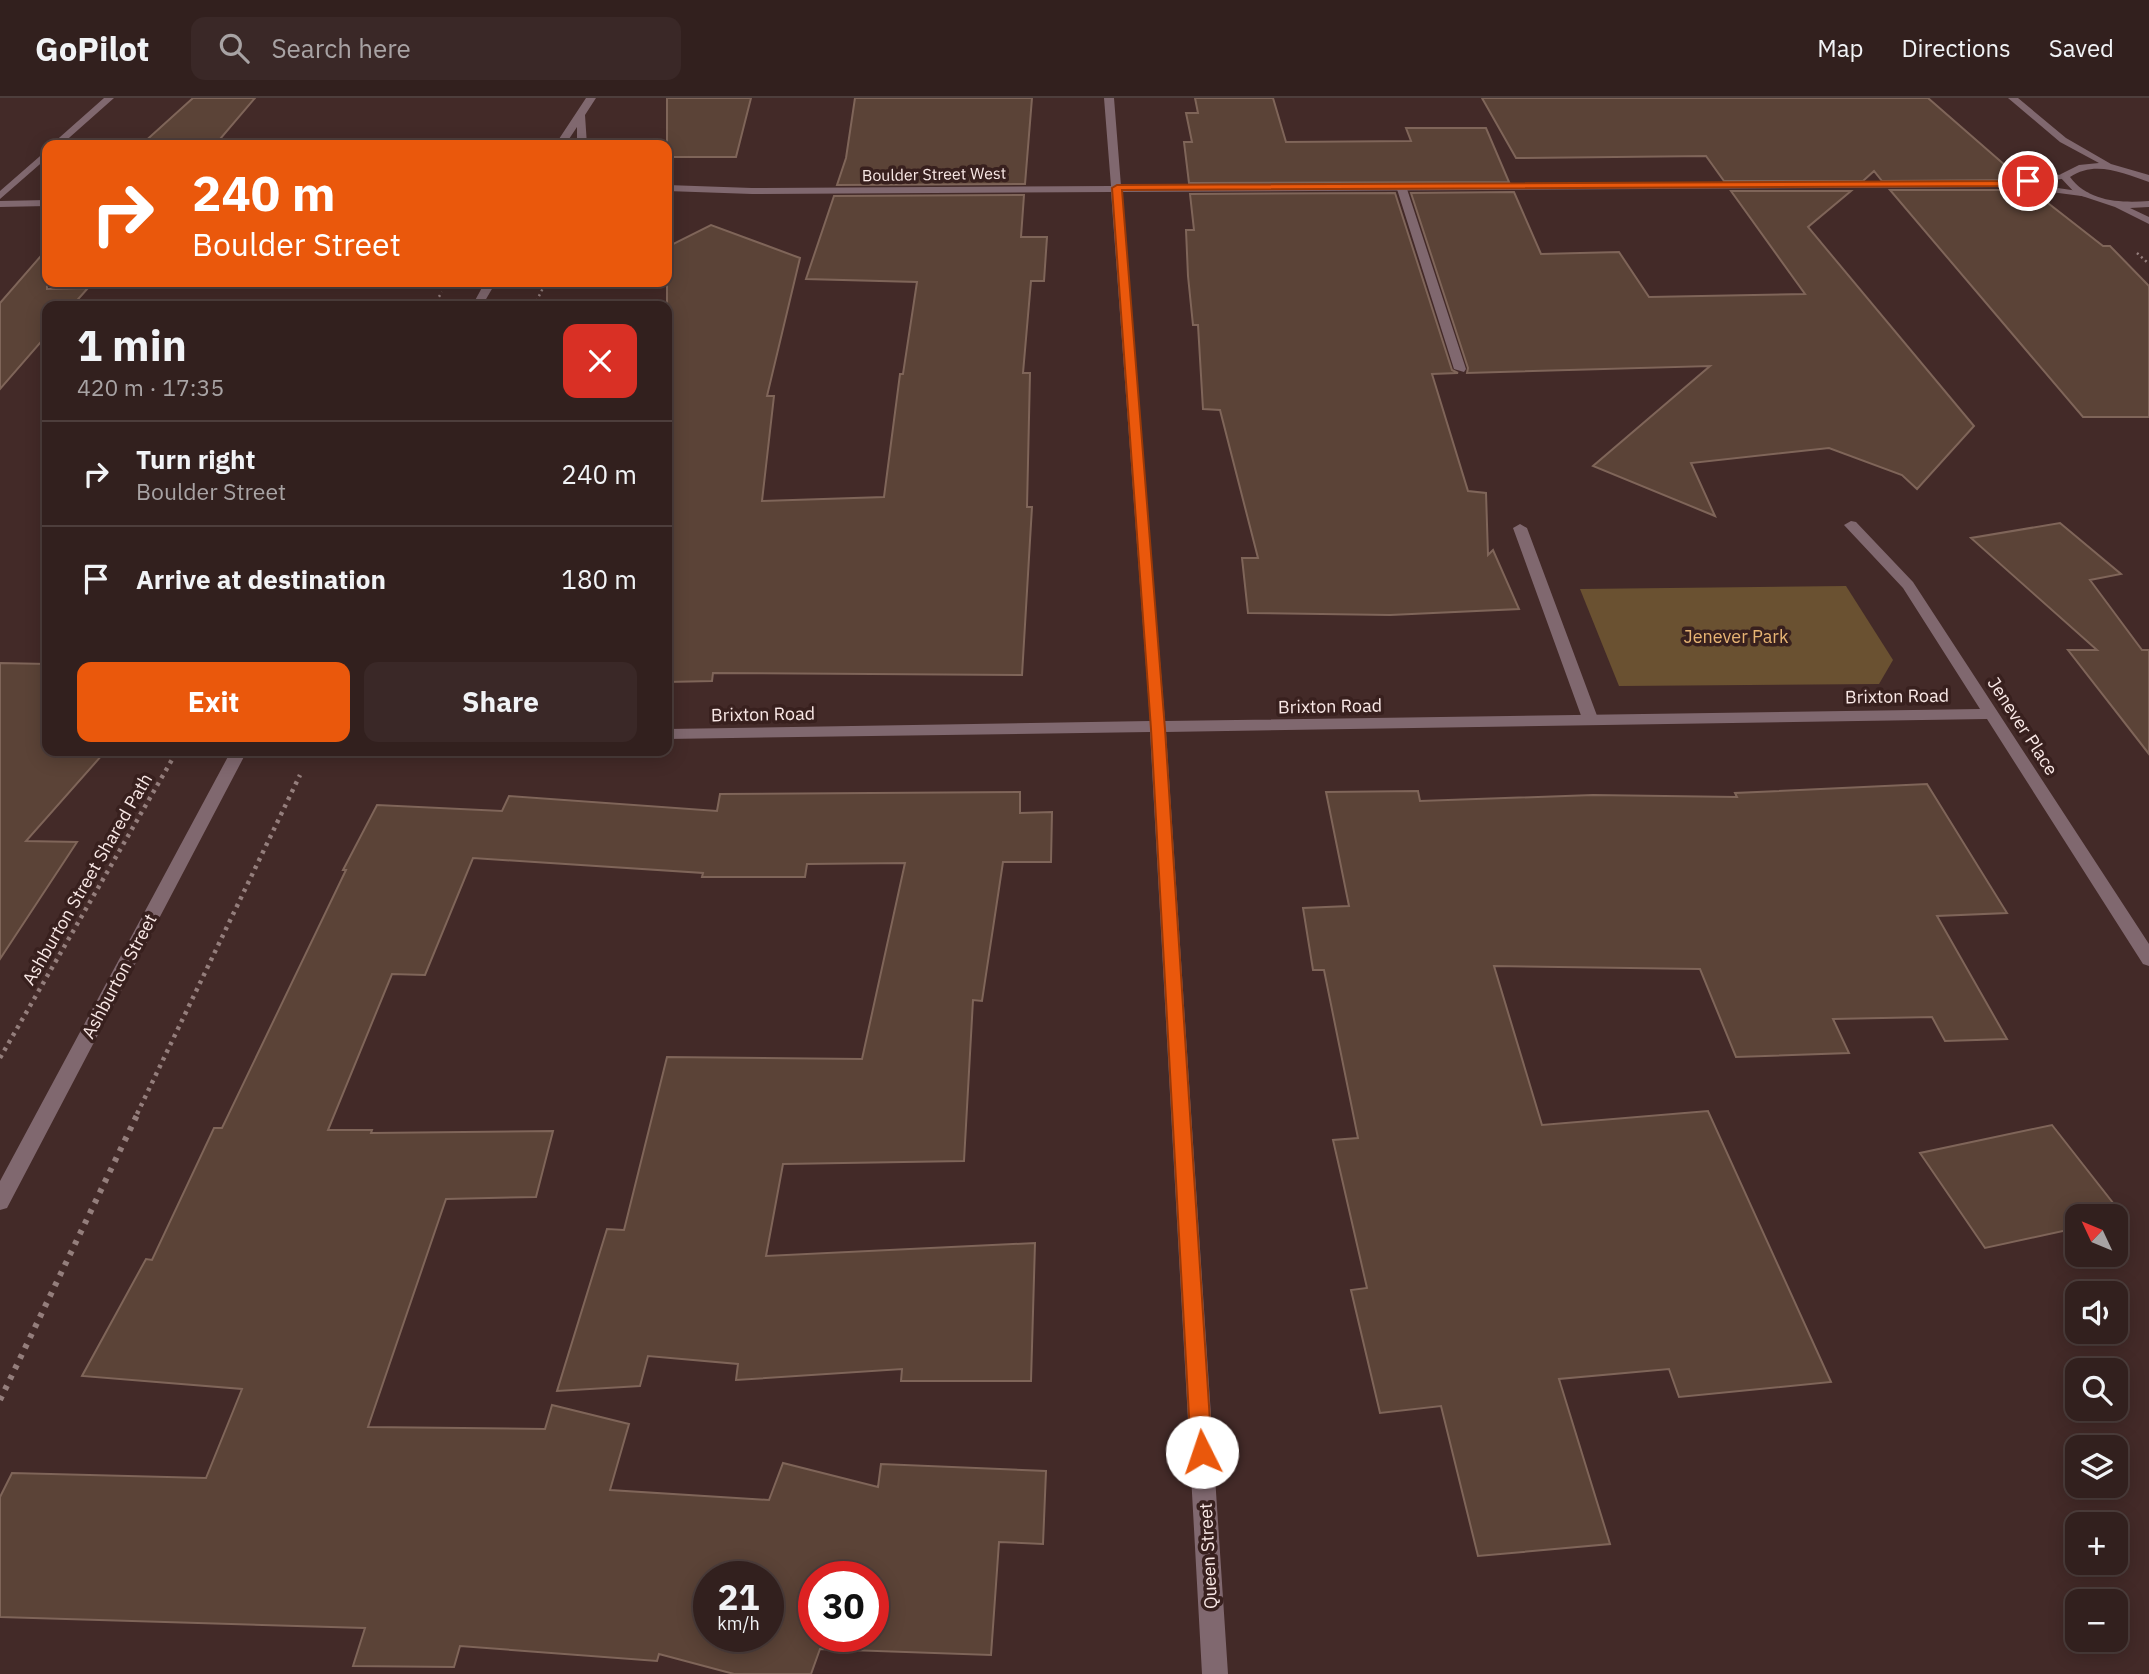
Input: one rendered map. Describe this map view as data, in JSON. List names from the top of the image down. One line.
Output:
{"streets":{"street":["Boulder Street West","Brixton Road","Jenever Place","Ashburton Street","Queen Street"],"path":["Ashburton Street Shared Path"]},"crossings":[["Boulder Street West","Queen Street"],["Brixton Road","Jenever Place"],["Brixton Road","Queen Street"]],"parks":["Jenever Park"],"north":"top left","page":{"header":"GoPilot","search":"Search here","nav":["Map","Directions","Saved"],"turn":["240 m","Boulder Street"],"heading":["1 min","420 m · 17:35"],"list":[{"name":"Turn right","note":"Boulder Street","value":"240 m"},{"name":"Arrive at destination","value":"180 m"}],"buttons":["Exit","Share"],"map_buttons":["+","−"],"speed":"21 km/h","limit":"30"}}
